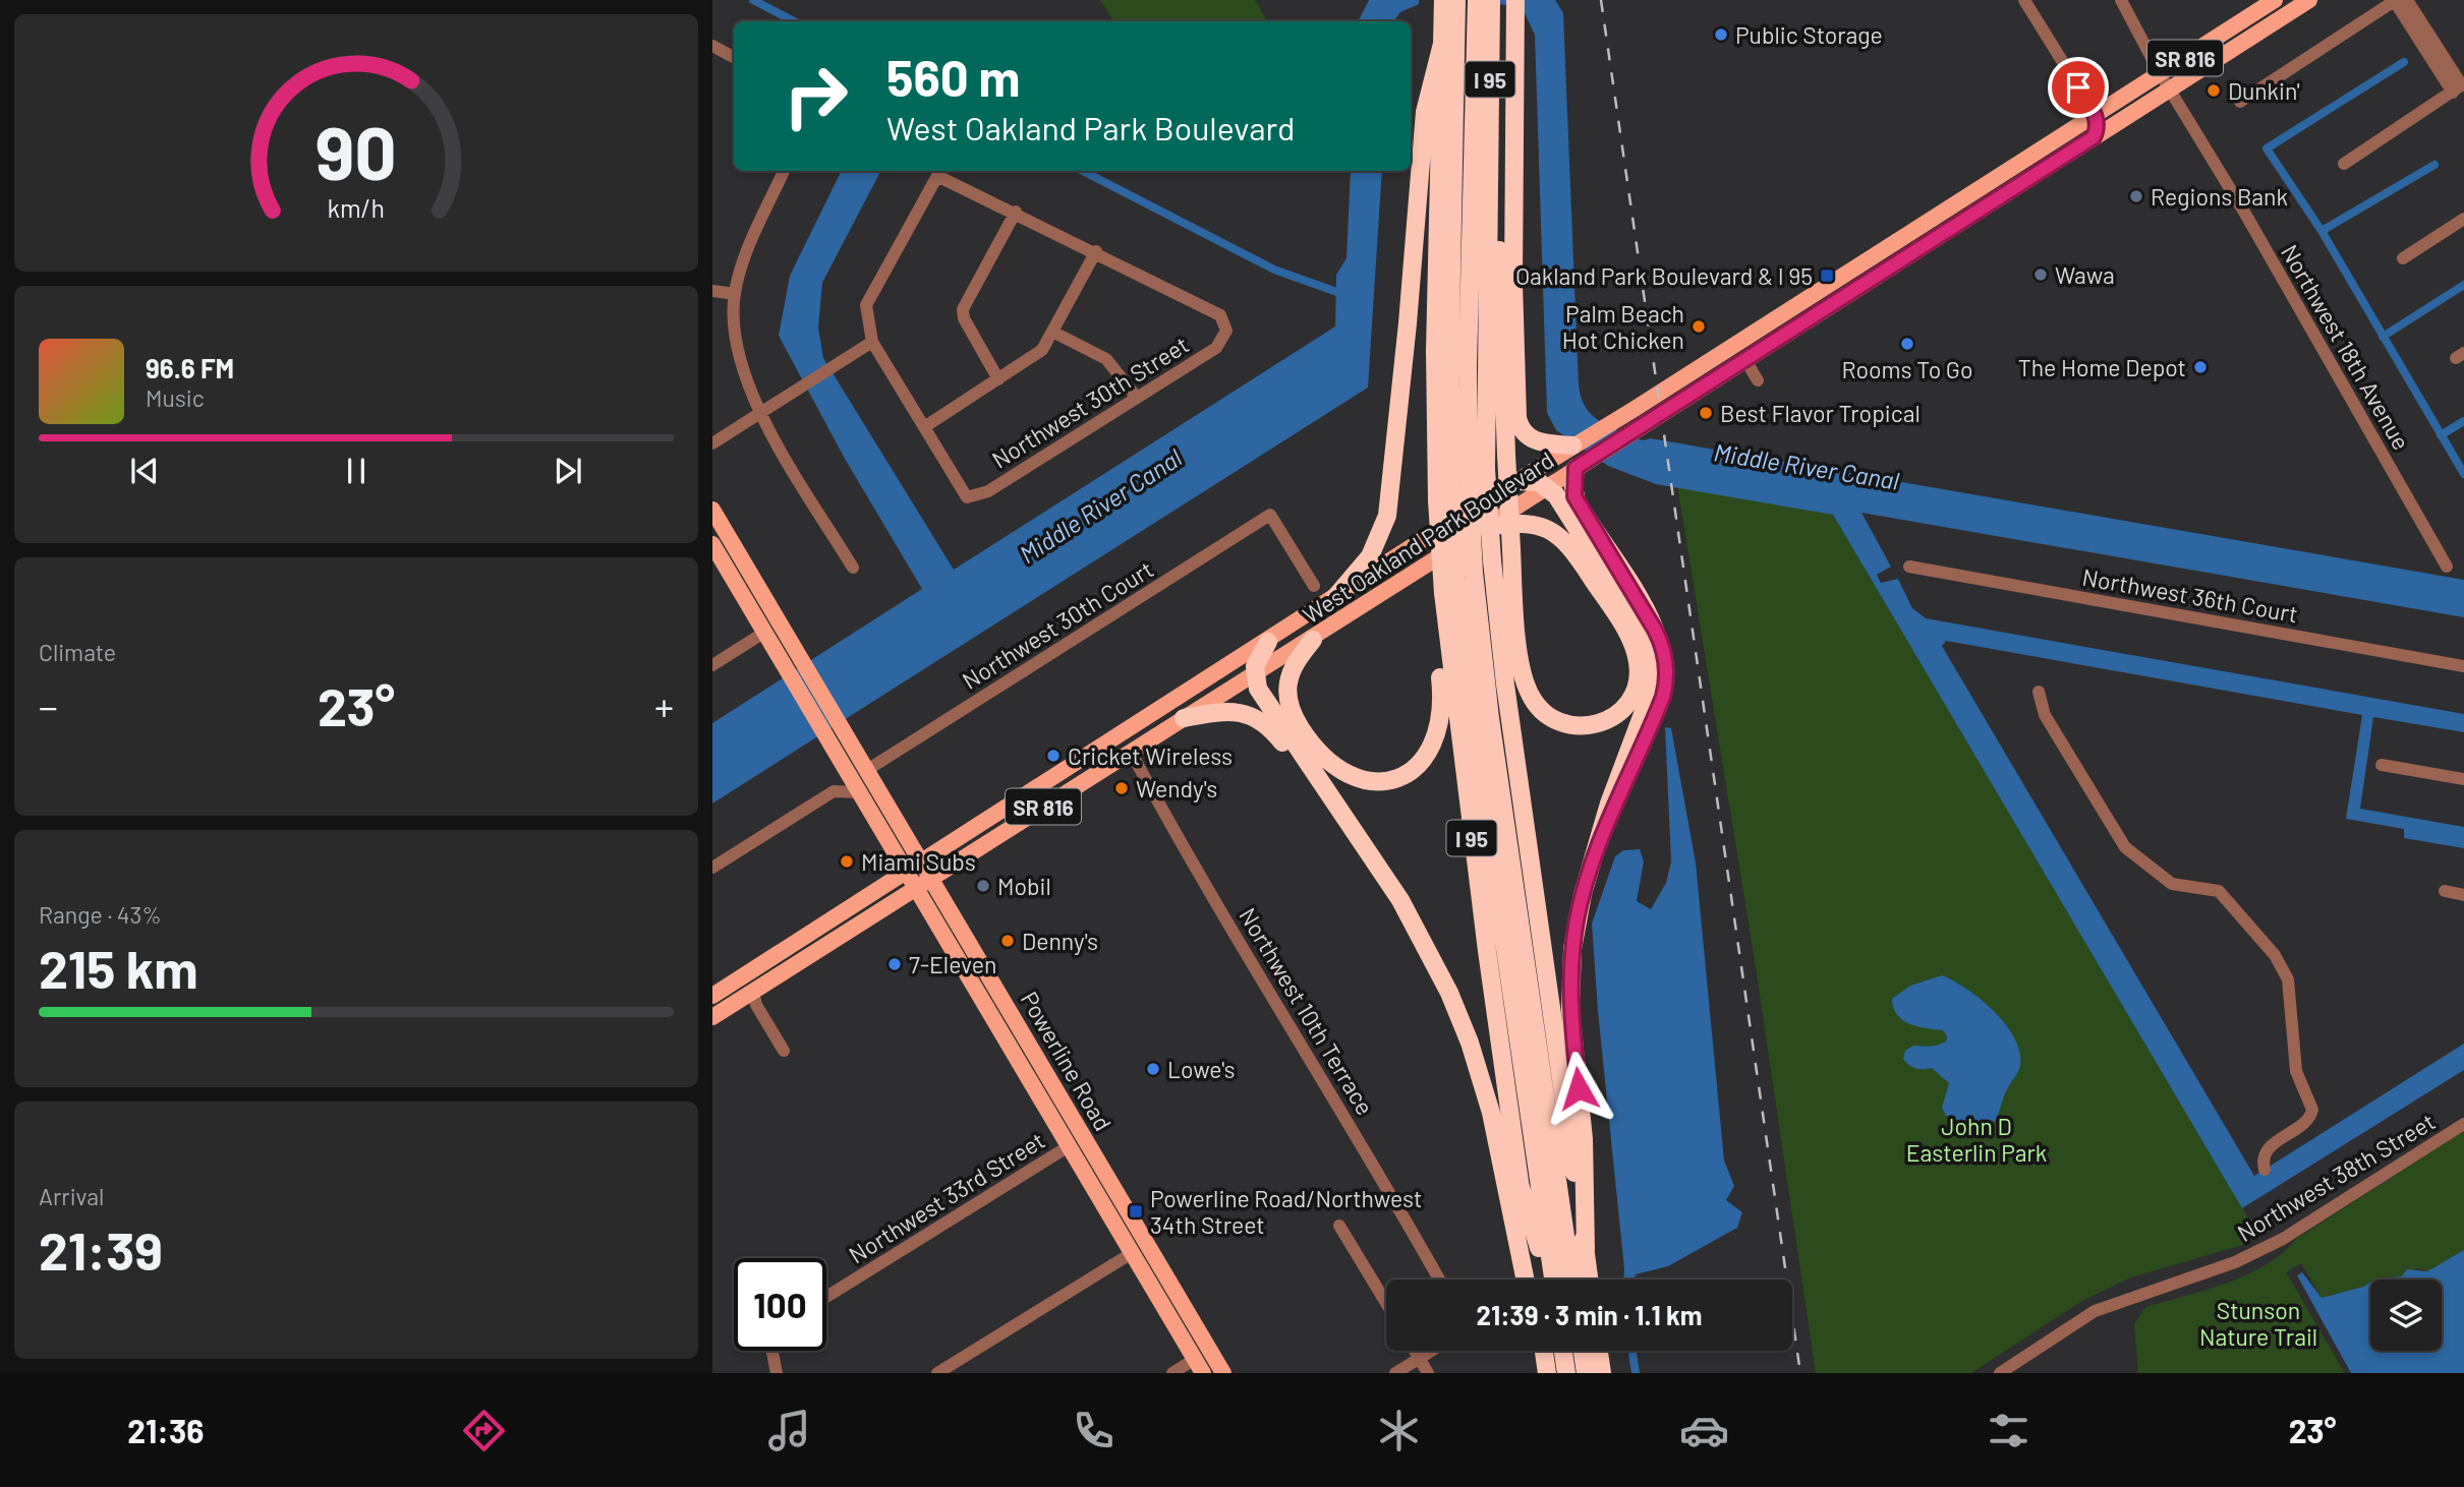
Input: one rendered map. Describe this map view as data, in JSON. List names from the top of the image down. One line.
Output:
{"streets":{"highway":["I 95"],"main road":["SR 816","West Oakland Park Boulevard","Powerline Road"],"street":["Northwest 18th Avenue","Northwest 30th Street","Northwest 36th Court","Northwest 30th Court","Northwest 10th Terrace","Northwest 38th Street","Northwest 33rd Street"]},"crossings":[["Northwest 18th Avenue","West Oakland Park Boulevard"],["West Oakland Park Boulevard","Northwest 10th Terrace"],["West Oakland Park Boulevard","Powerline Road"],["Northwest 30th Court","Powerline Road"],["Powerline Road","Northwest 33rd Street"]],"water":["Middle River Canal"],"parks":["John D Easterlin Park","Stunson Nature Trail"],"places":{"other":["Public Storage","Dunkin'","Regions Bank","Wawa","Palm Beach Hot Chicken","Rooms To Go","The Home Depot","Best Flavor Tropical","Cricket Wireless","Wendy's","Miami Subs","Mobil","Denny's","7-Eleven","Lowe's"],"transit":["Oakland Park Boulevard & I 95","Powerline Road/Northwest 34th Street"]},"page":{"turn":["560 m","West Oakland Park Boulevard"],"song":["96.6 FM","Music"],"tile":["Climate",["Range · 43%","215 km"],["Arrival","21:39"]],"heat":["−","23°","+"],"limit":"100","trip":"21:39 · 3 min · 1.1 km","tabs":["21:36","23°"],"gauge":["90","km/h"]}}
